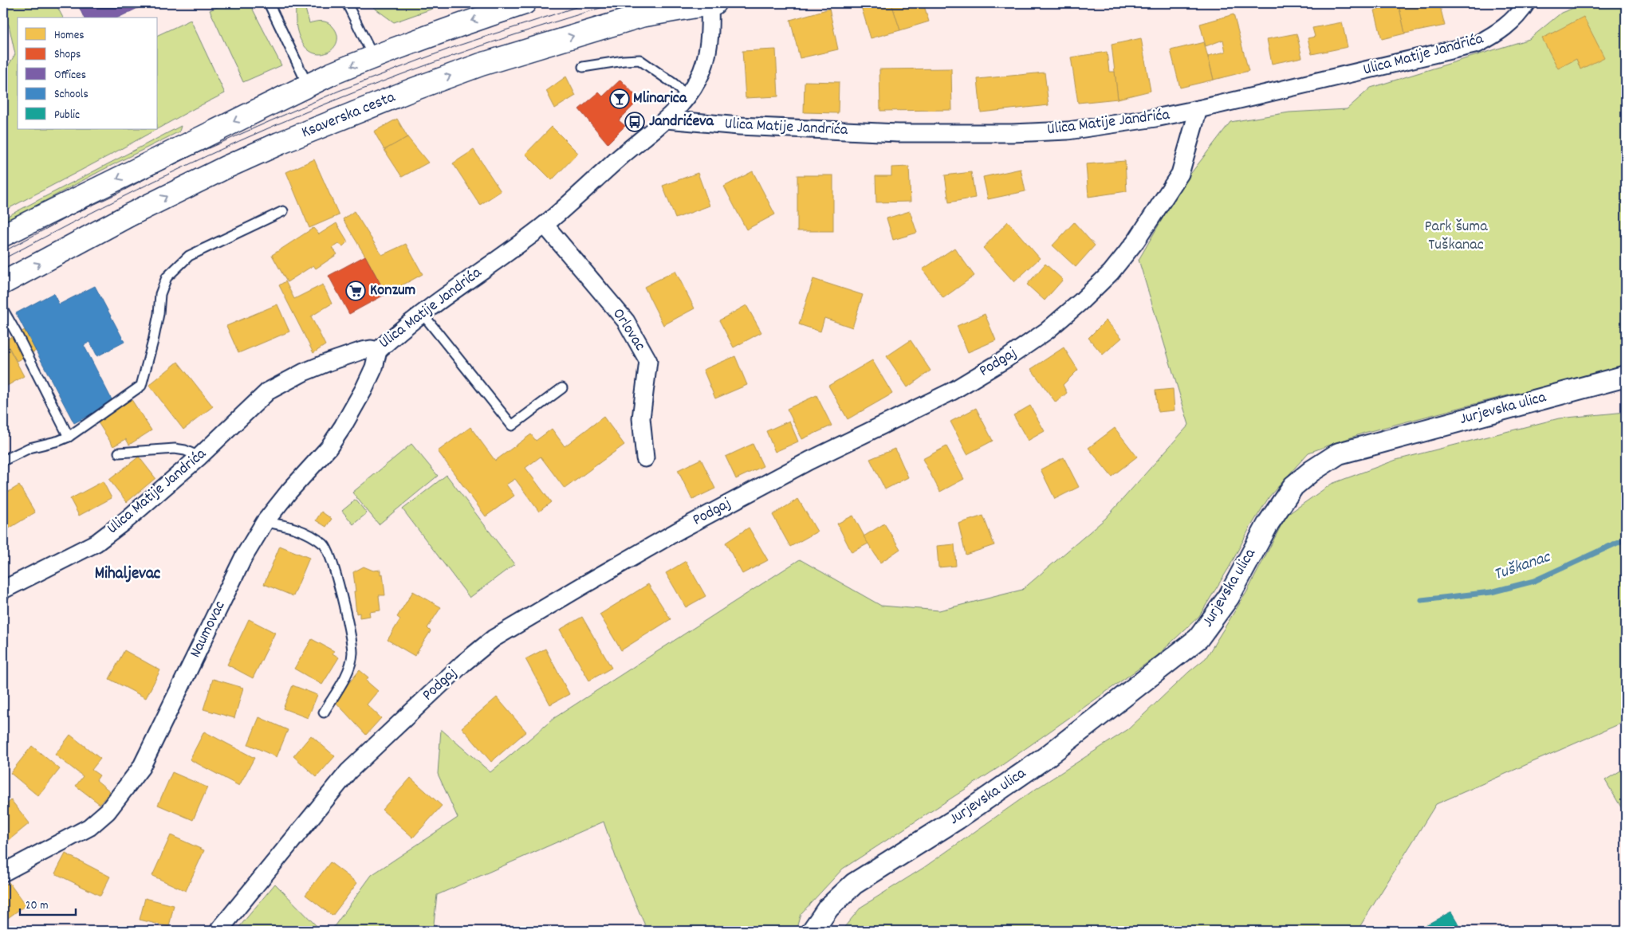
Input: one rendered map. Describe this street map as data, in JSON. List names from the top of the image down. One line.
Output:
{"streets":{"main road":["Ksaverska cesta"],"street":["Ulica Matije Jandrića","Orlovac","Podgaj","Jurjevska ulica","Naumovac"]},"crossings":[["Ulica Matije Jandrića","Ksaverska cesta"],["Ulica Matije Jandrića","Orlovac"],["Ulica Matije Jandrića","Podgaj"],["Ulica Matije Jandrića","Naumovac"]],"districts":["Mihaljevac"],"water":["Tuškanac"],"parks":["Park šuma Tuškanac"],"places":{"bar":["Mlinarica"],"bus stop":["Jandrićeva"],"supermarket":["Konzum"]},"legend":["Homes","Shops","Offices","Schools","Public"],"scale_bar":"20 m"}
